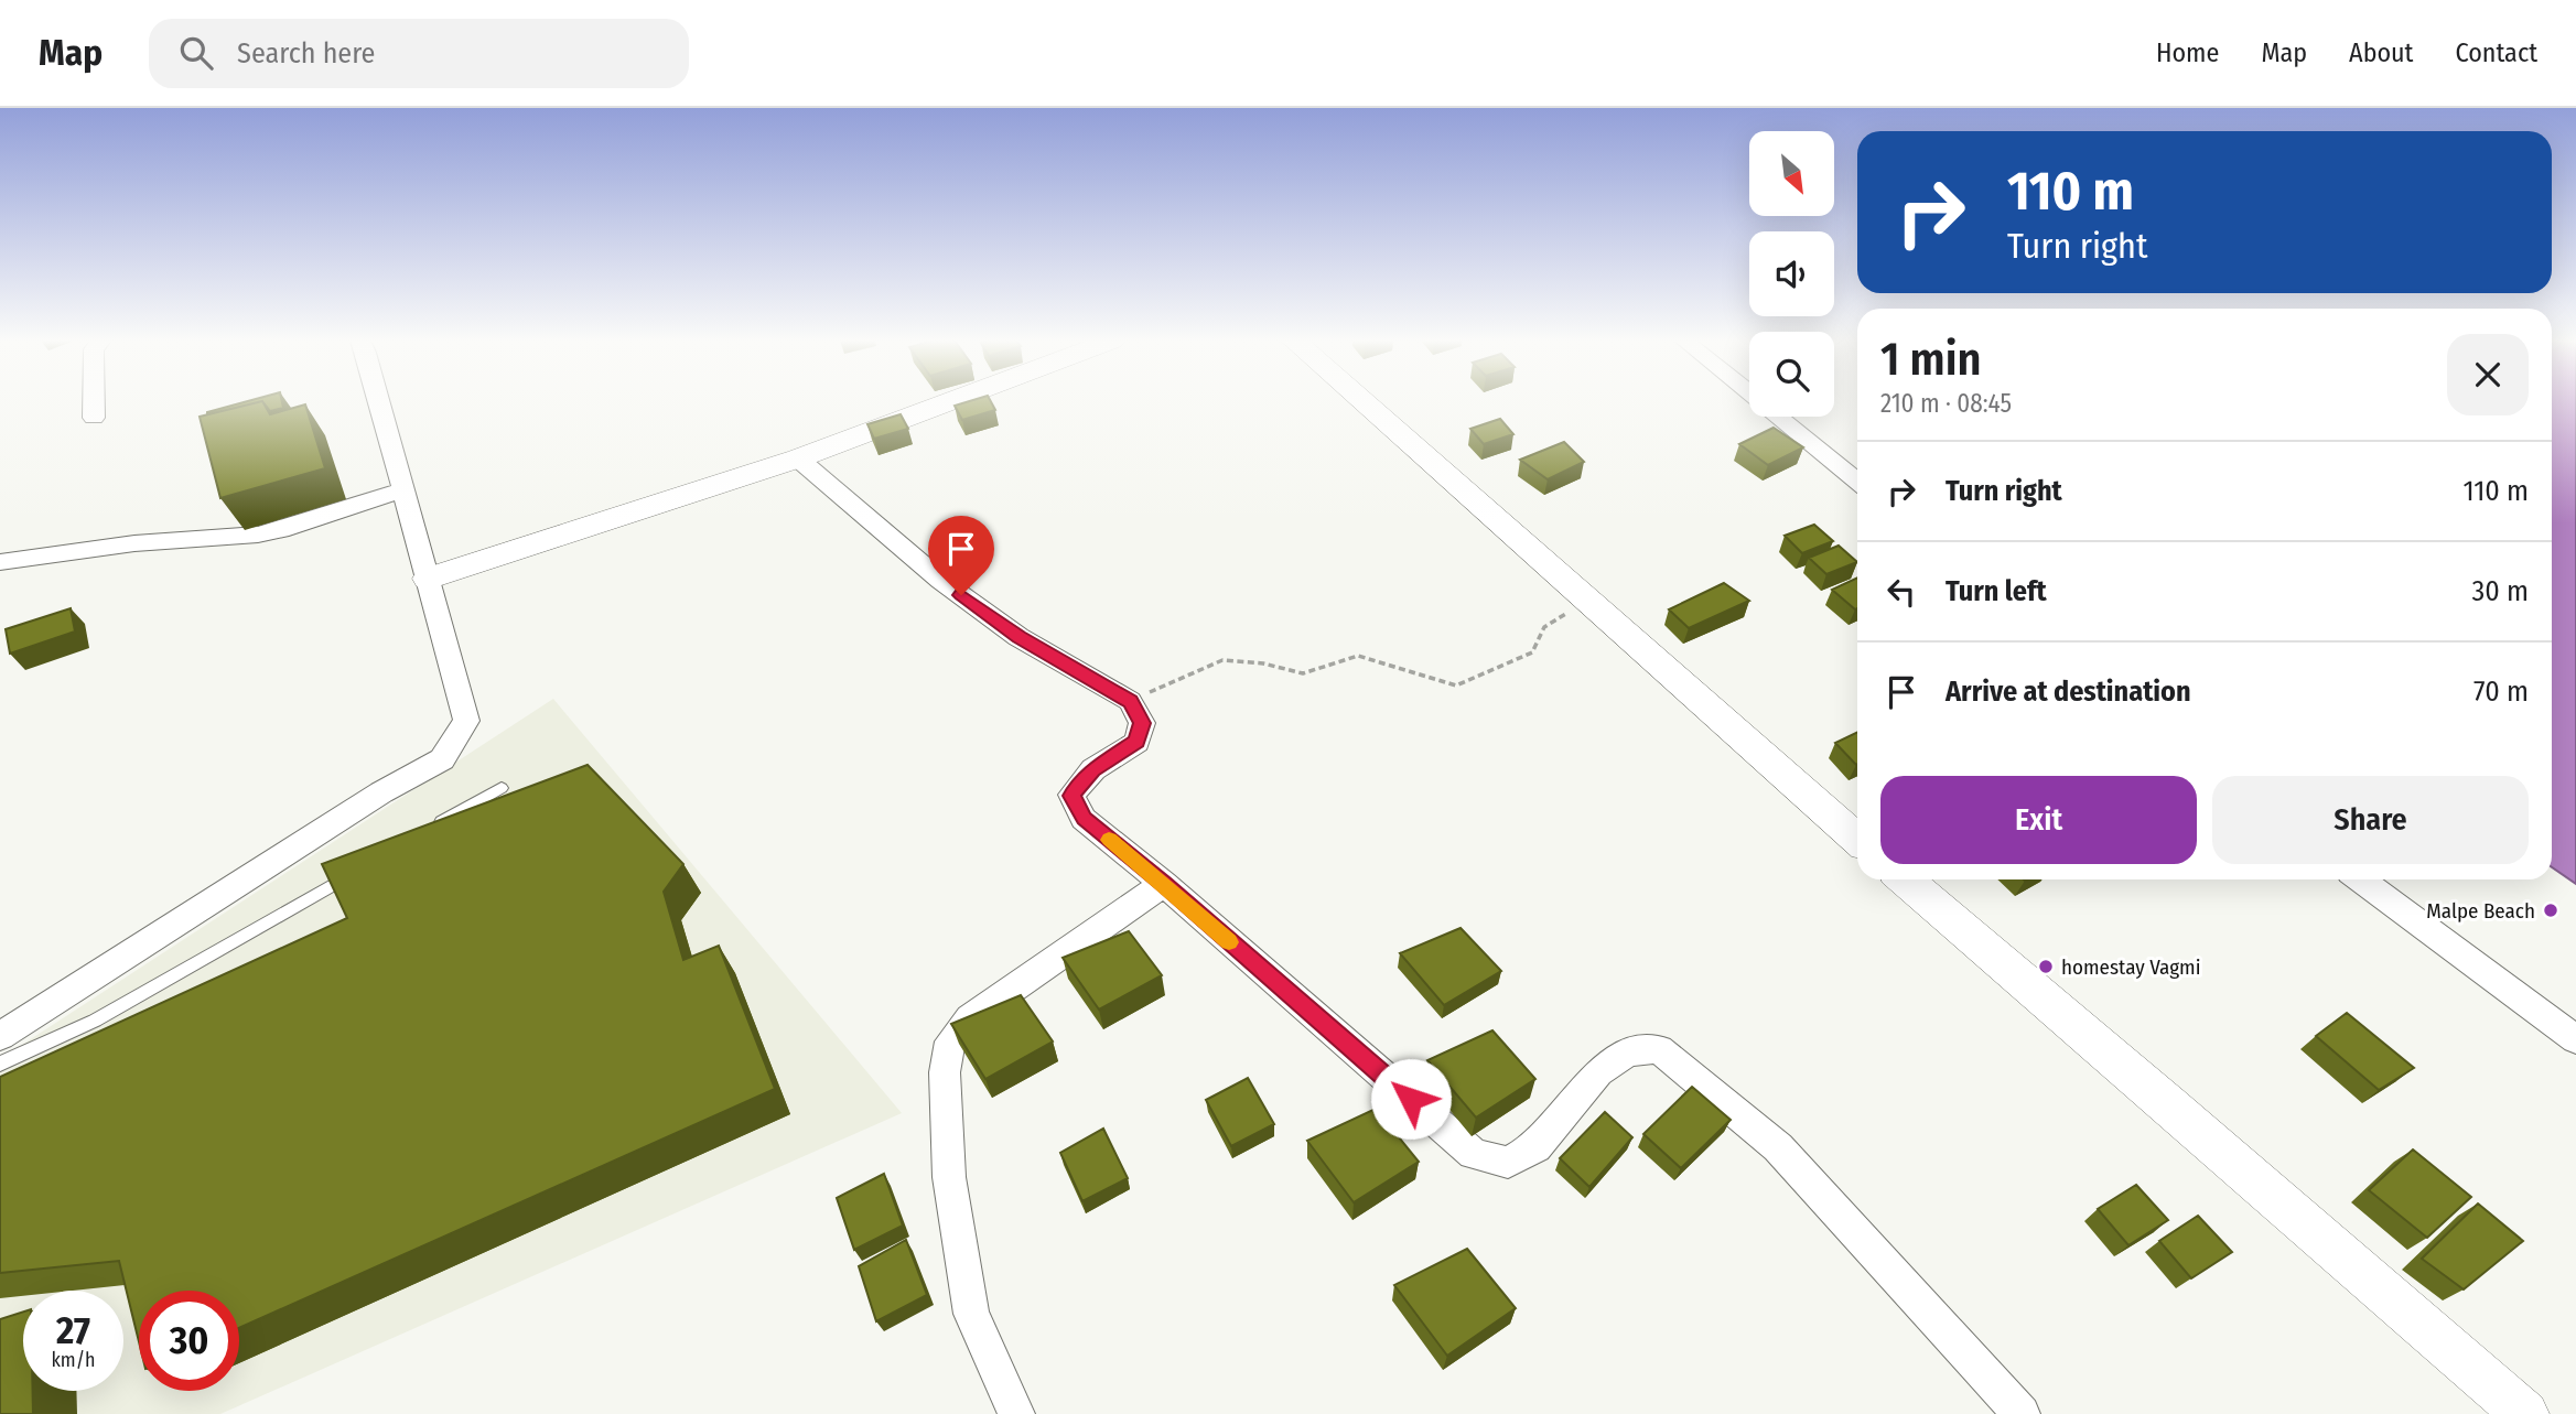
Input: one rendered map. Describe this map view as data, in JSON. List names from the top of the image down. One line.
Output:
{"places":["Malpe Beach","homestay Vagmi"],"north":"bottom right","page":{"header":"Map","search":"Search here","nav":["Home","Map","About","Contact"],"turn":["110 m","Turn right"],"heading":["1 min","210 m · 08:45"],"list":[{"name":"Turn right","value":"110 m"},{"name":"Turn left","value":"30 m"},{"name":"Arrive at destination","value":"70 m"}],"buttons":["Exit","Share"],"speed":"27 km/h","limit":"30"}}
